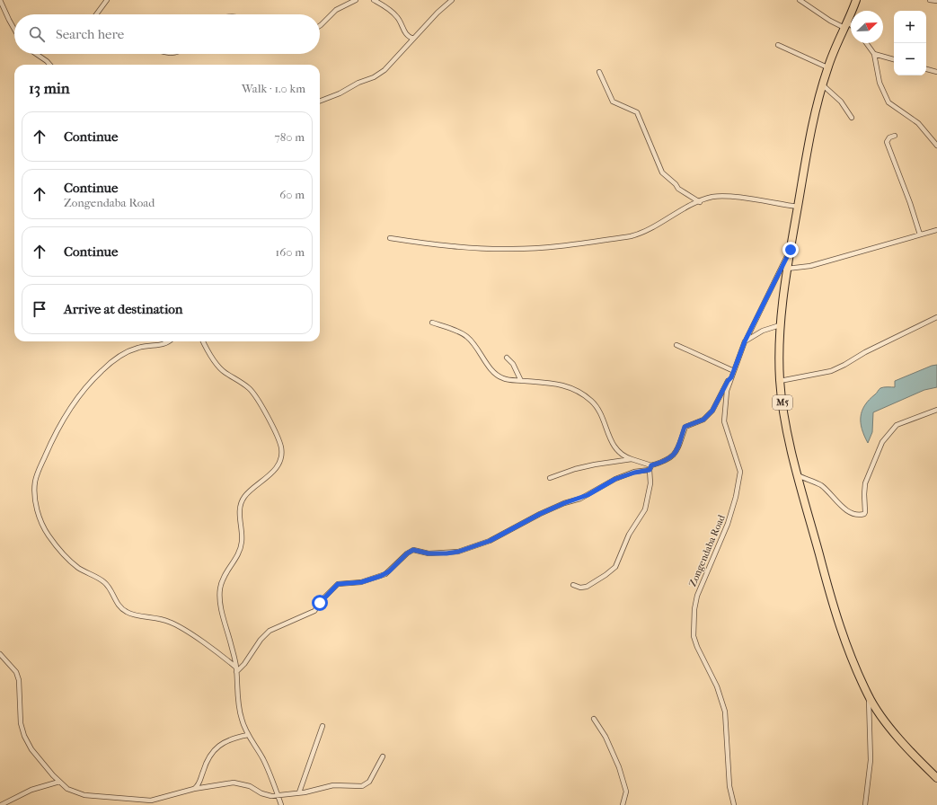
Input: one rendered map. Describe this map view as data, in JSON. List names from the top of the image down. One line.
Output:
{"streets":{"highway":["M5"],"street":["Zongendaba Road"]},"crossings":[["M5","Zongendaba Road"]],"north":"top right","page":{"map_buttons":["+","−"],"search":"Search here","heading":["13 min","Walk · 1.0 km"],"list":[["Continue","780 m"],["Continue","Zongendaba Road","60 m"],["Continue","160 m"],"Arrive at destination"]}}
